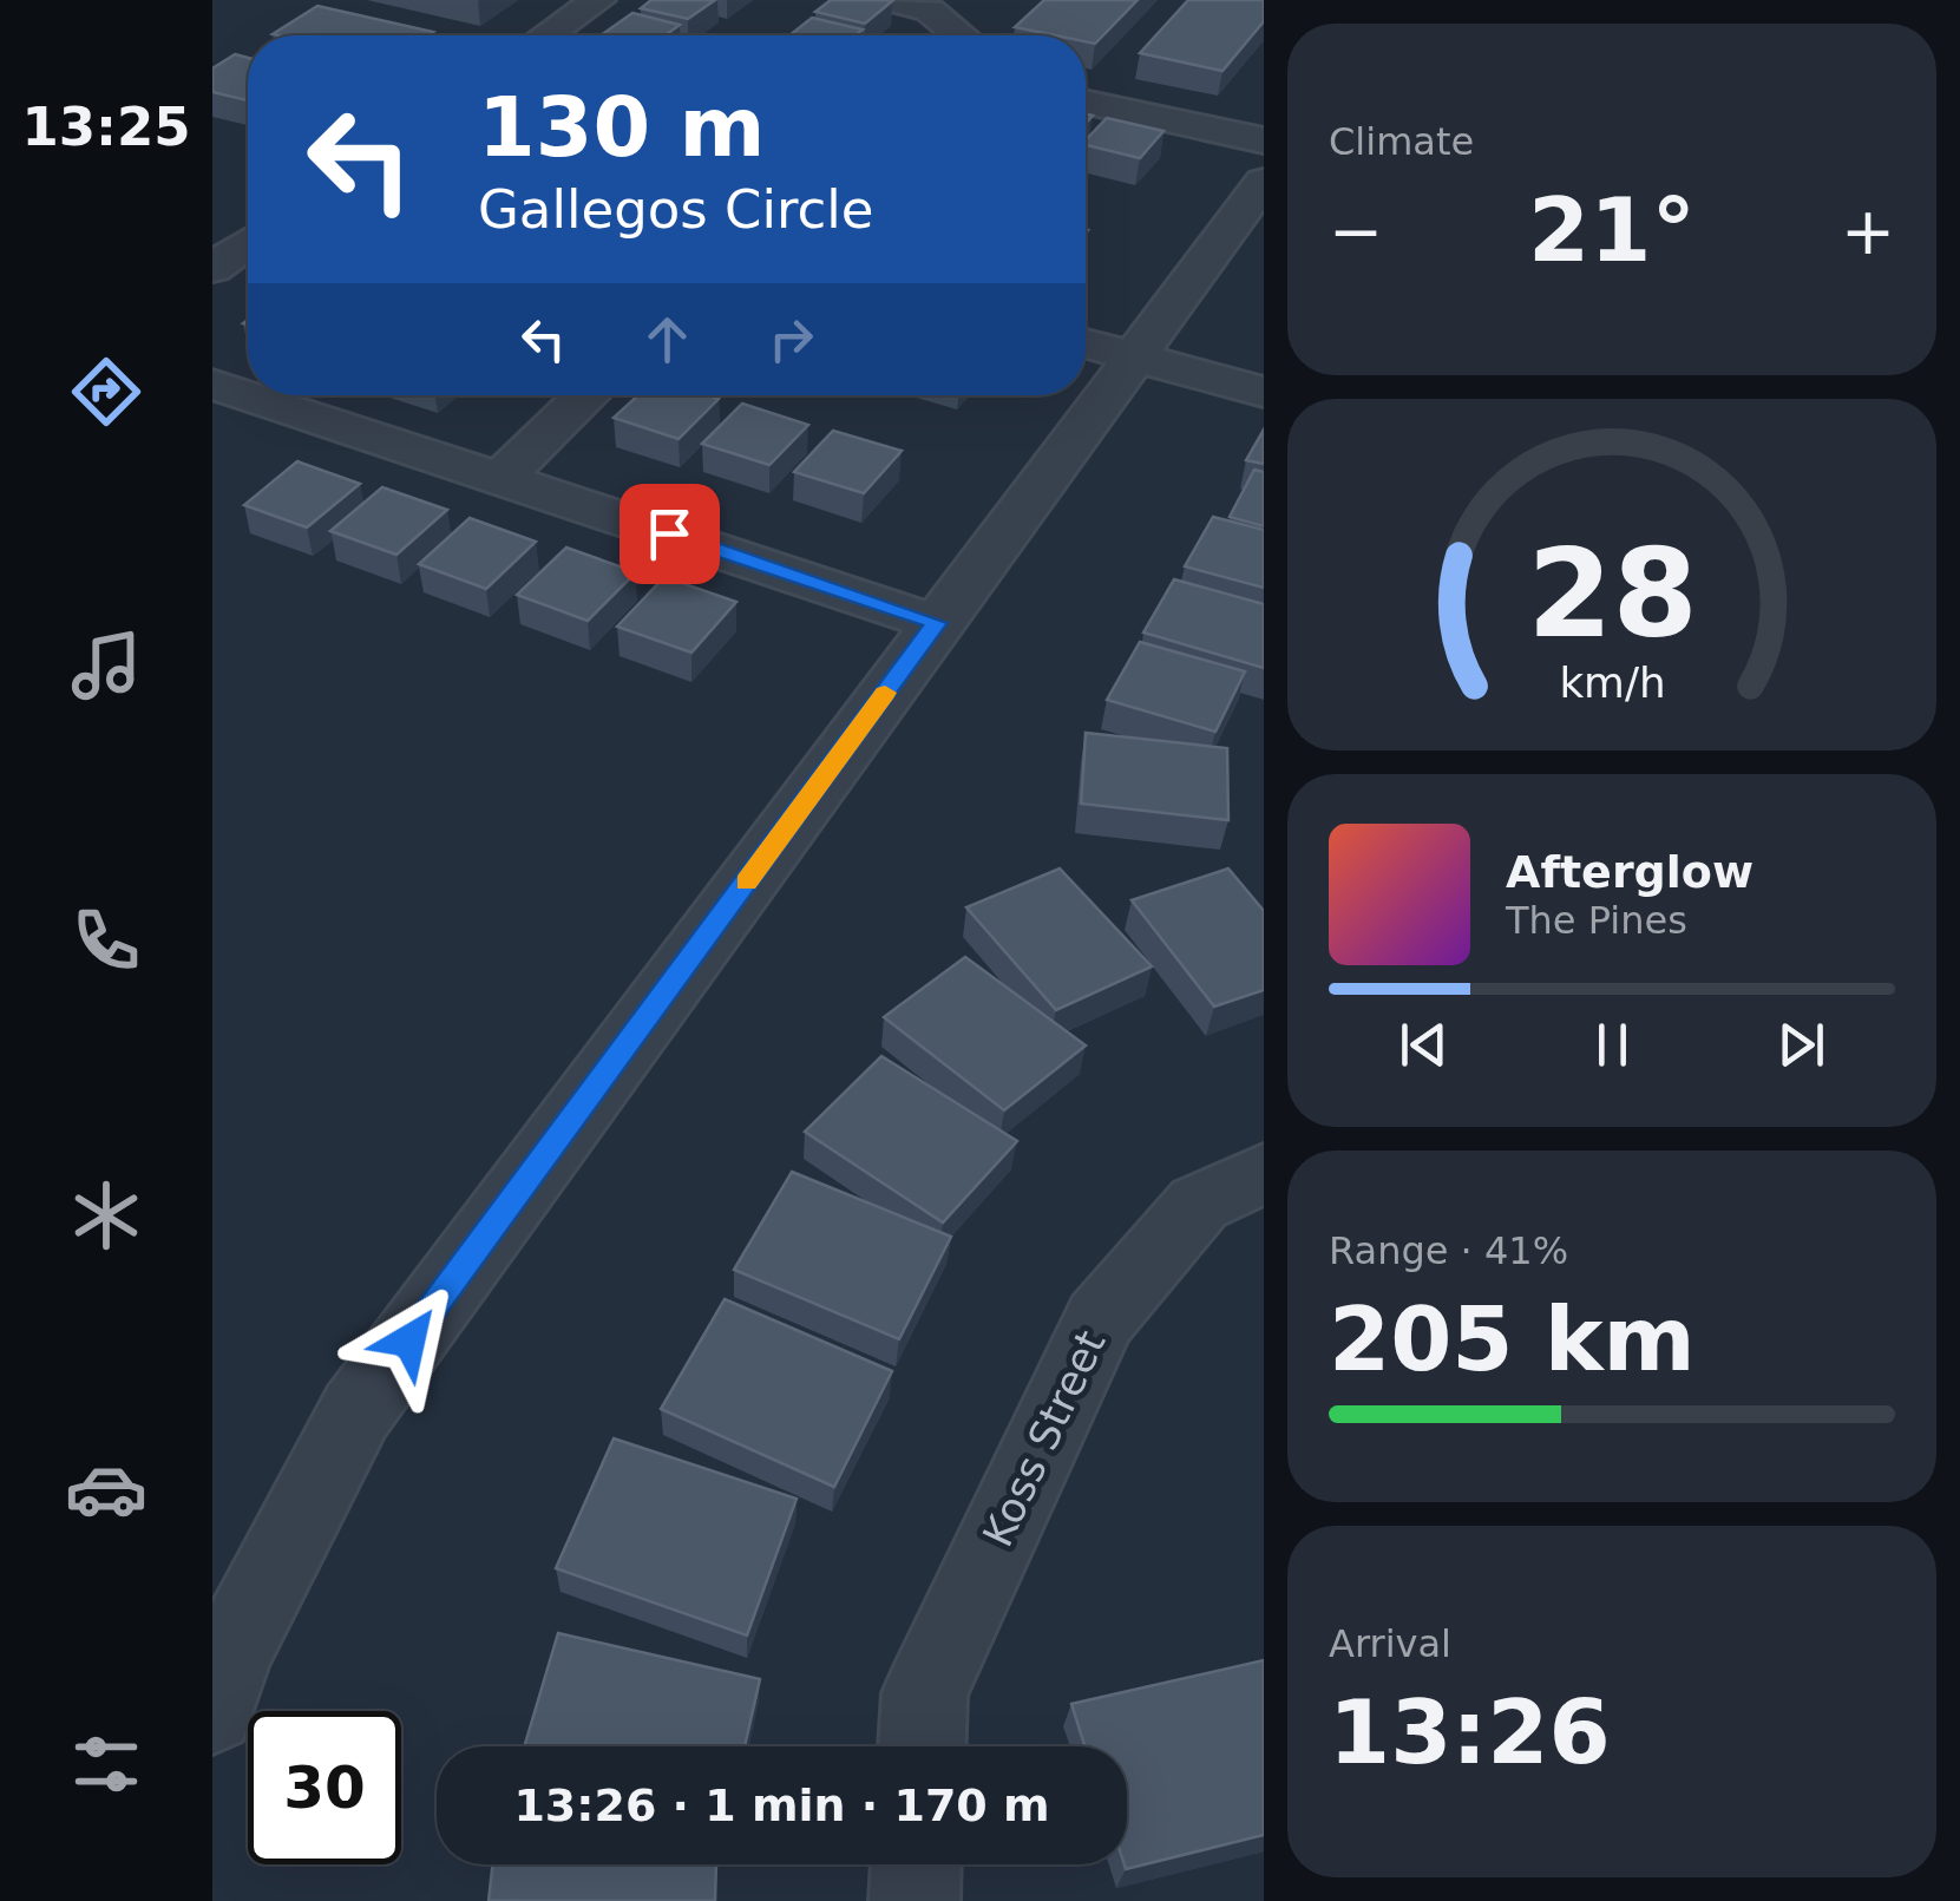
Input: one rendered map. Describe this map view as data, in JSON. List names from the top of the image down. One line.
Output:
{"streets":{"street":["Koss Street"]},"page":{"tabs":"13:25","tile":["Climate",["Range · 41%","205 km"],["Arrival","13:26"]],"turn":["130 m","Gallegos Circle"],"heat":["−","21°","+"],"song":["Afterglow","The Pines"],"limit":"30","trip":"13:26 · 1 min · 170 m","gauge":["28","km/h"]}}
